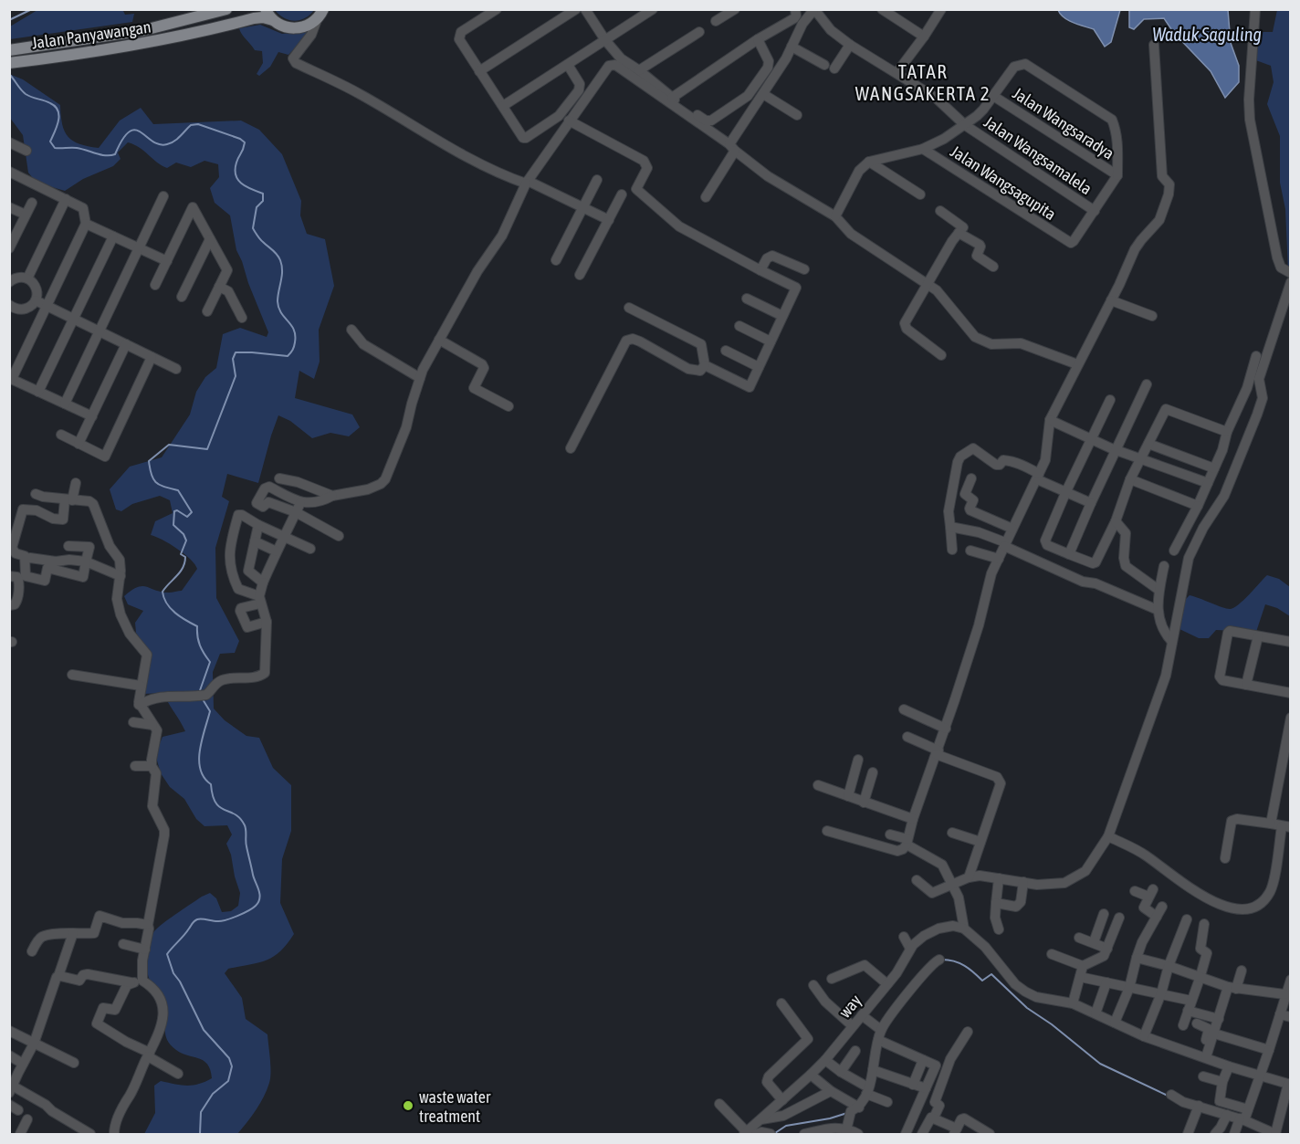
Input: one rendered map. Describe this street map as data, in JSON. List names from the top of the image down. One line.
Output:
{"streets":{"main road":["Jalan Panyawangan"],"street":["Jalan Wangsaradya","Jalan Wangsamalela","Jalan Wangsagupita","way"]},"crossings":[["Jalan Wangsamalela","Jalan Wangsagupita"]],"districts":["TATAR WANGSAKERTA 2"],"water":["Waduk Saguling"],"places":["waste water treatment"]}
